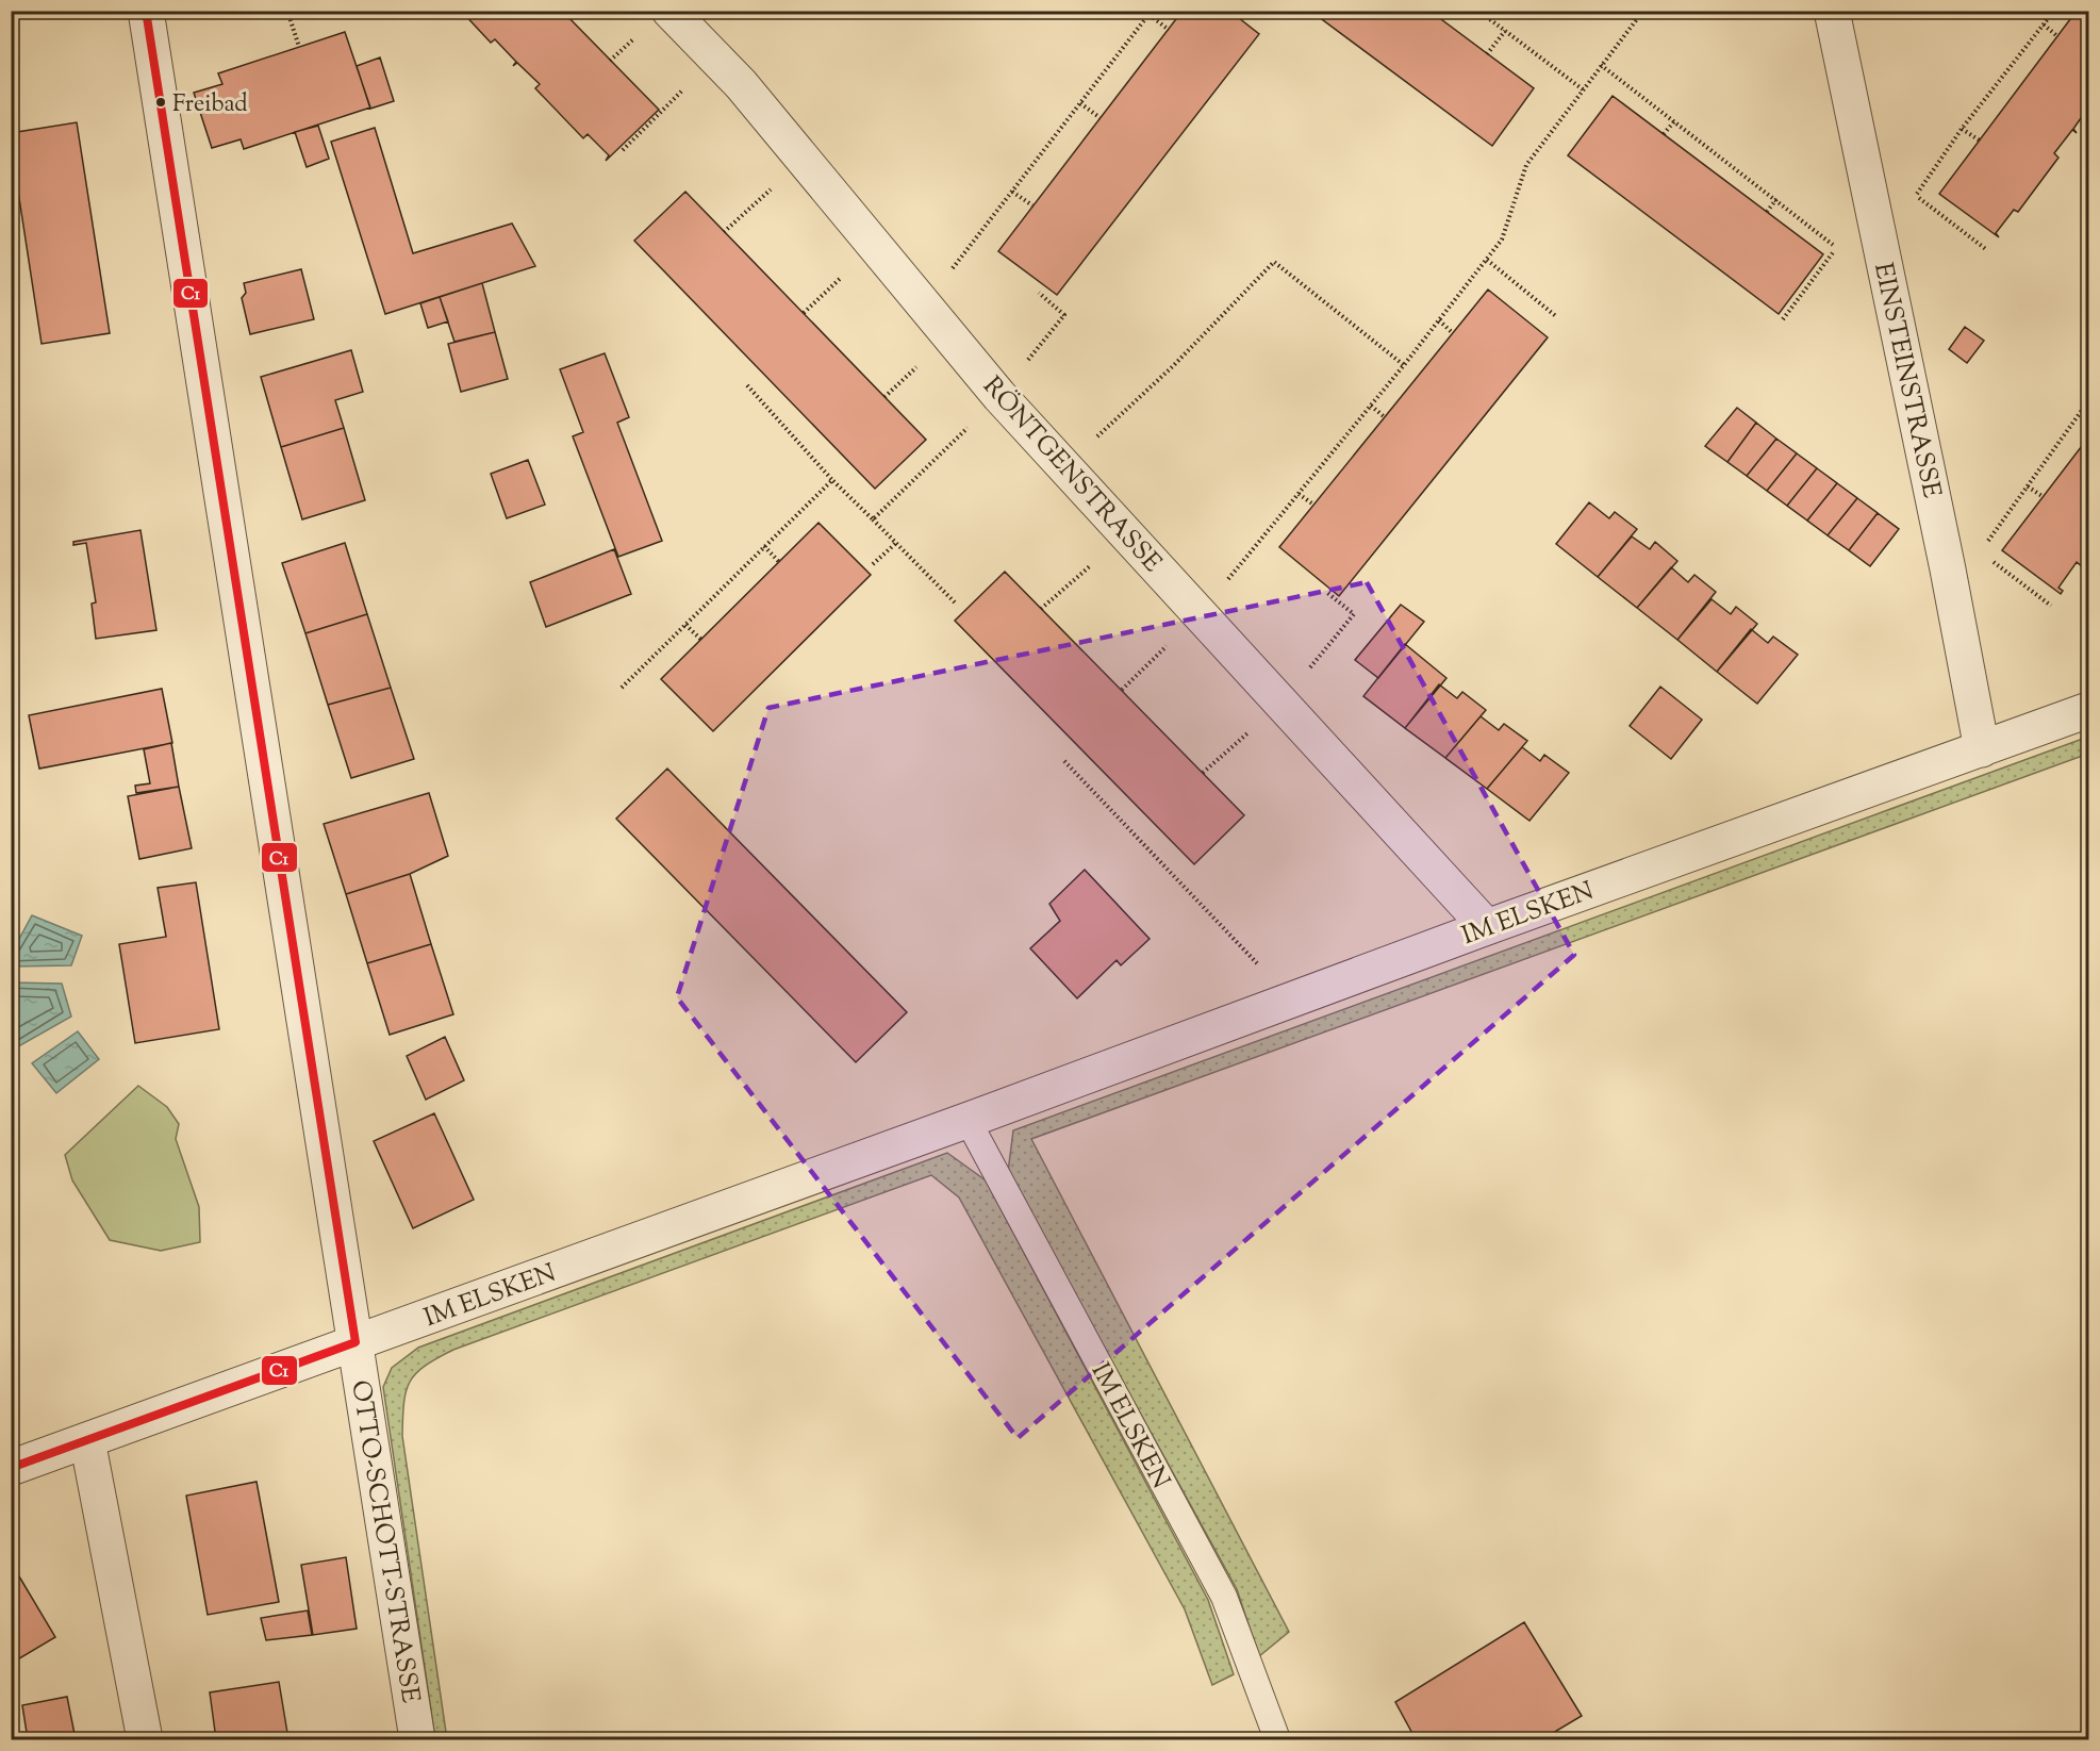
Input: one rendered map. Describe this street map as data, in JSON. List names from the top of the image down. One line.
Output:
{"streets":{"street":["EINSTEINSTRASSE","RÖNTGENSTRASSE","IM ELSKEN","OTTO-SCHOTT-STRASSE"]},"crossings":[["EINSTEINSTRASSE","IM ELSKEN"],["RÖNTGENSTRASSE","IM ELSKEN"],["IM ELSKEN","OTTO-SCHOTT-STRASSE"]],"places":["Freibad"],"lines":["transit line C1"]}
